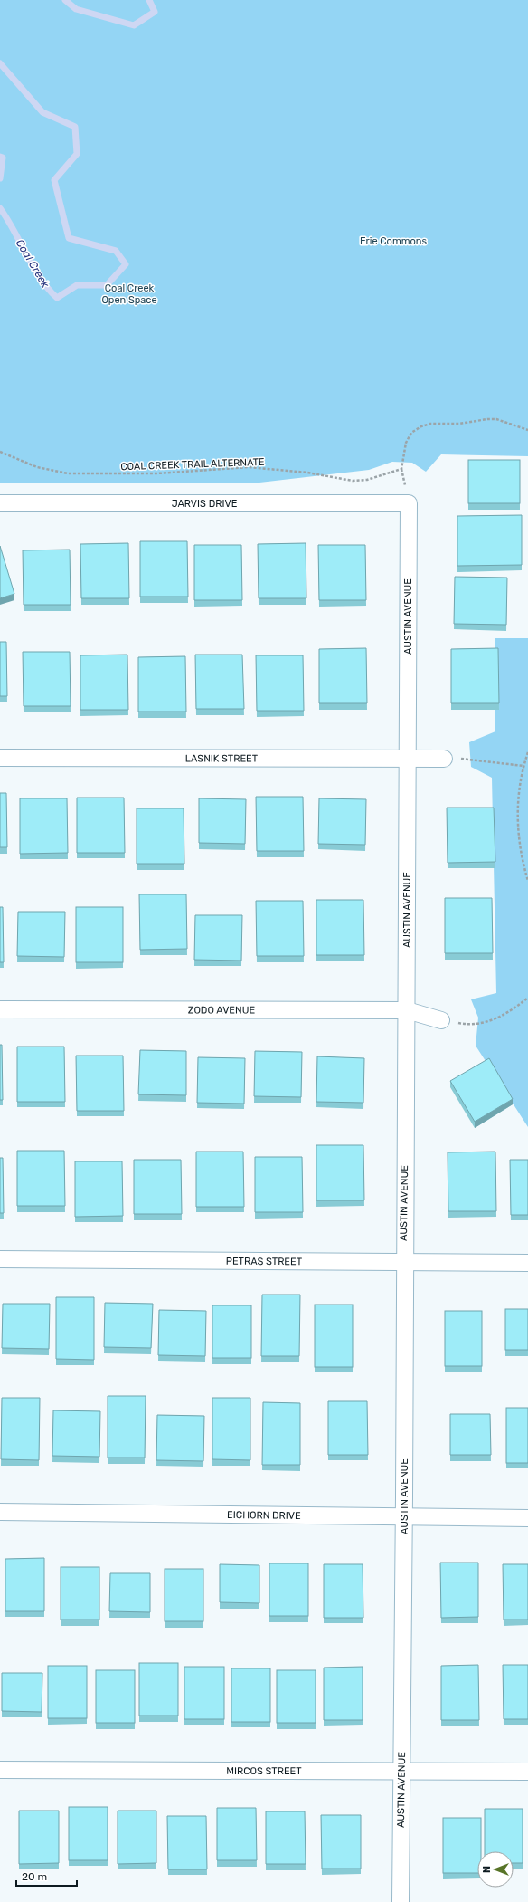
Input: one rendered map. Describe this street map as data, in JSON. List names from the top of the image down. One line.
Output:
{"streets":{"street":["JARVIS DRIVE","AUSTIN AVENUE","LASNIK STREET","ZODO AVENUE","PETRAS STREET","EICHORN DRIVE","MIRCOS STREET"],"path":["COAL CREEK TRAIL ALTERNATE"]},"crossings":[["JARVIS DRIVE","AUSTIN AVENUE"],["AUSTIN AVENUE","LASNIK STREET"],["AUSTIN AVENUE","ZODO AVENUE"],["AUSTIN AVENUE","PETRAS STREET"],["AUSTIN AVENUE","EICHORN DRIVE"],["AUSTIN AVENUE","MIRCOS STREET"]],"water":["Coal Creek"],"parks":["Erie Commons","Coal Creek Open Space"],"scale_bar":"20 m","north":"left"}
